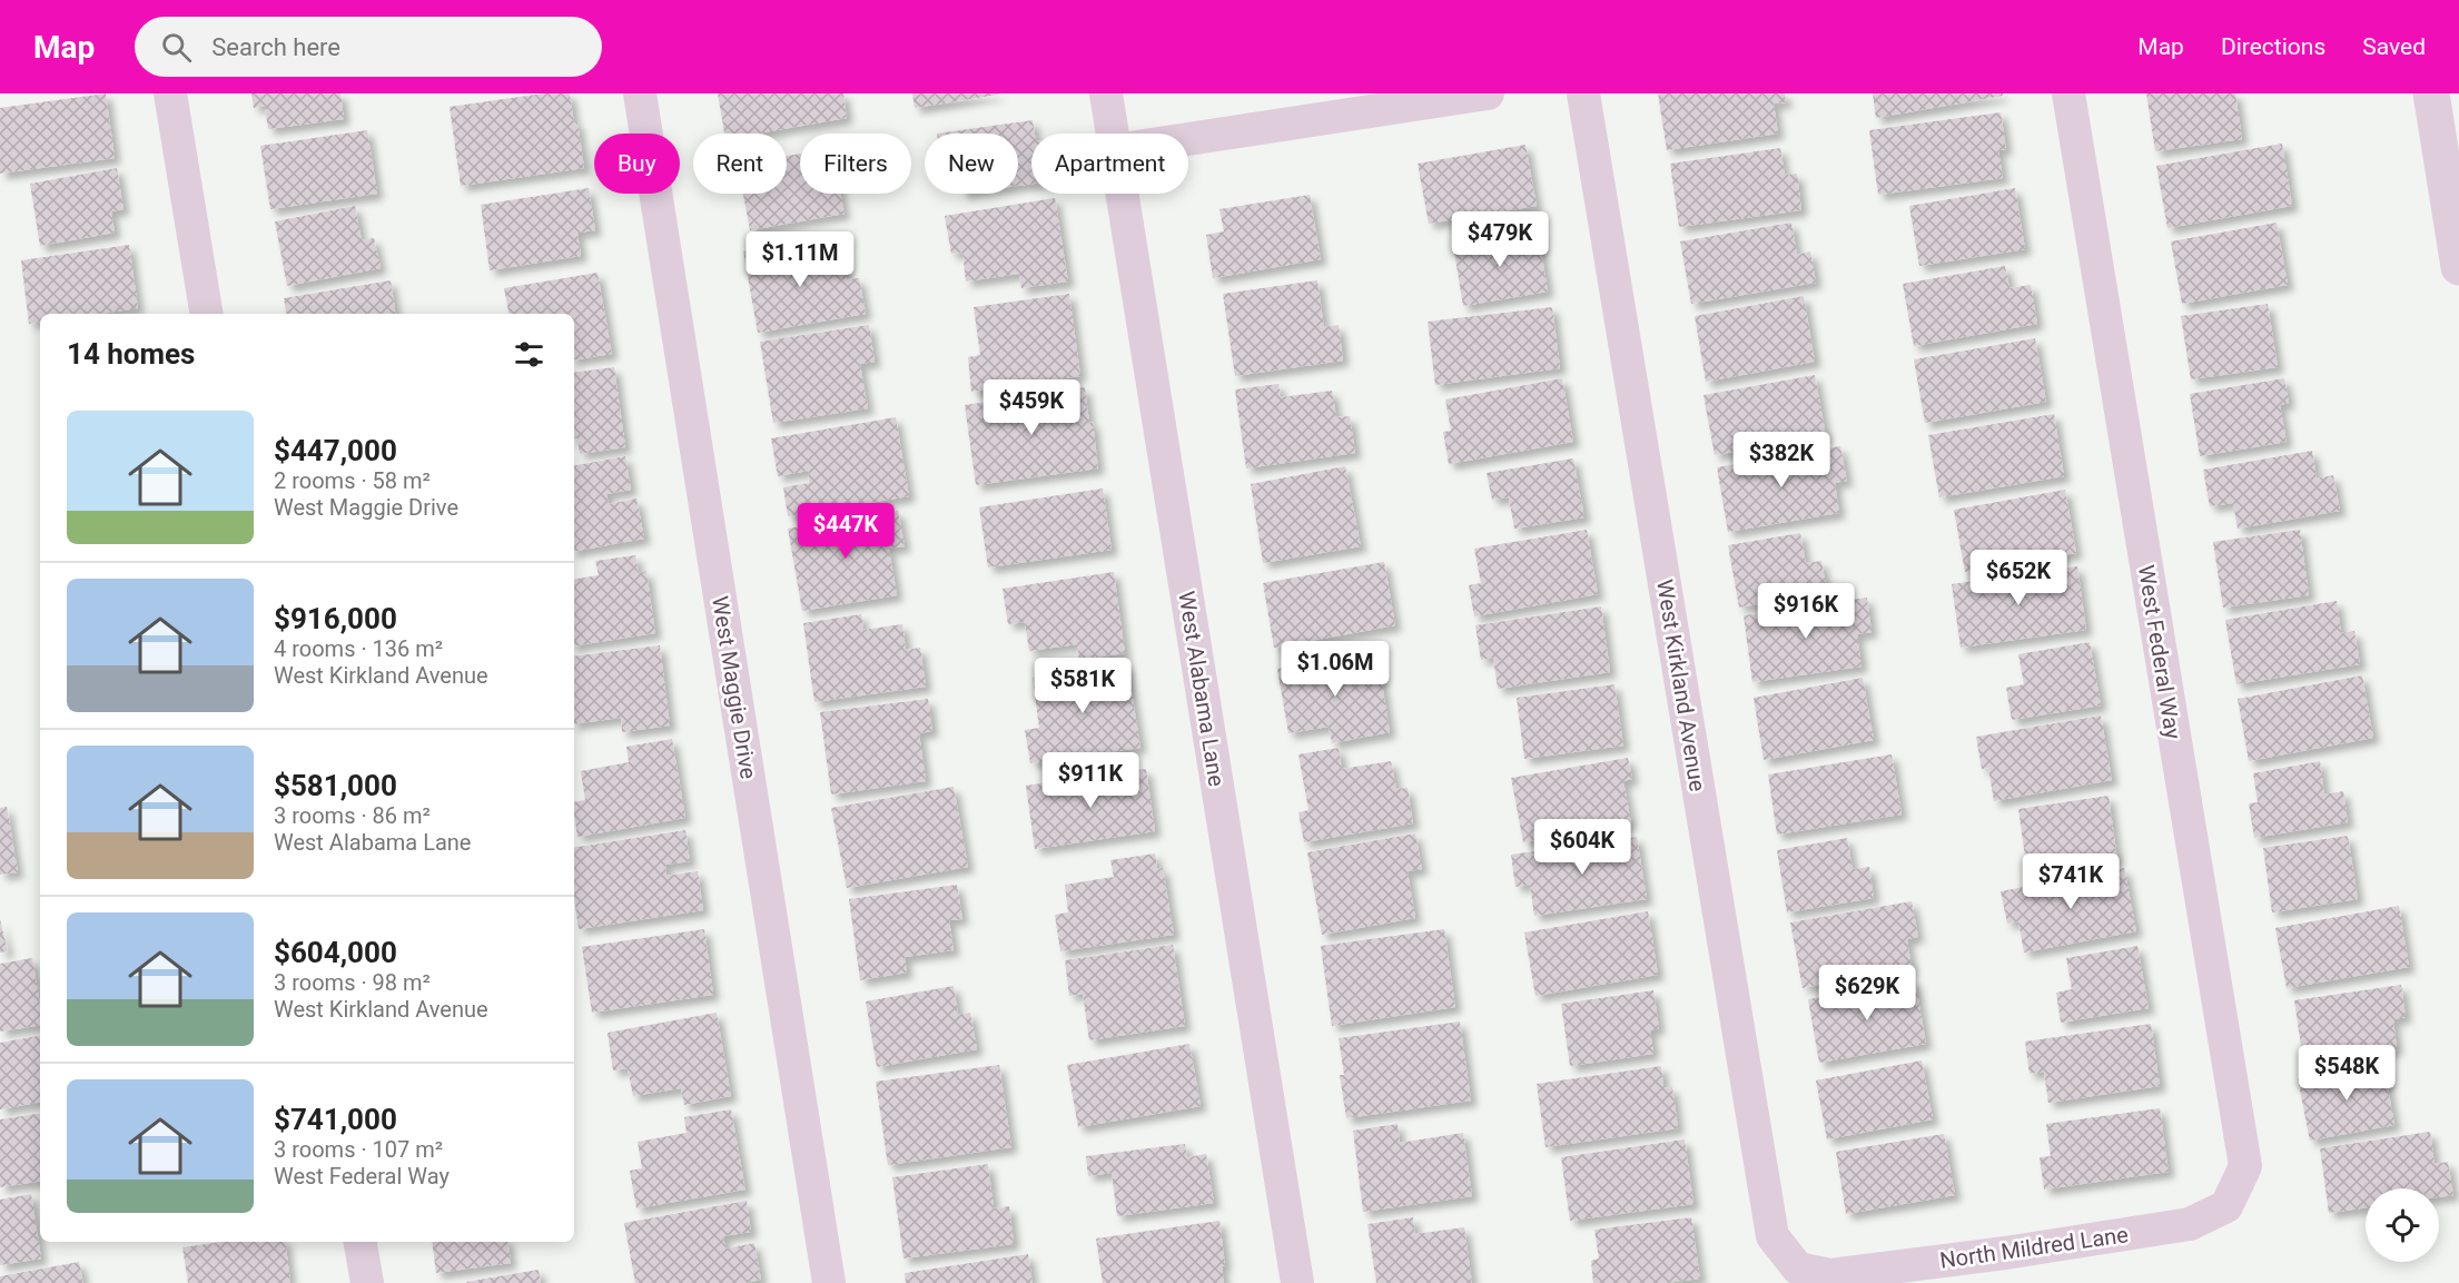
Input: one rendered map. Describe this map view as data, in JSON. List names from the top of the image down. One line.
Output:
{"streets":{"street":["West Federal Way","West Kirkland Avenue","West Maggie Drive","West Alabama Lane","North Mildred Lane"]},"crossings":[["West Federal Way","North Mildred Lane"],["West Kirkland Avenue","North Mildred Lane"]],"page":{"header":"Map","search":"Search here","nav":["Map","Directions","Saved"],"chip":["Buy","Rent","Filters","New","Apartment"],"price":["$479K","$1.11M","$459K","$382K","$447K","$652K","$916K","$1.06M","$581K","$911K","$604K","$741K","$629K","$548K"],"heading":"14 homes","list":[{"name":"$447,000","note":"2 rooms · 58 m² · West Maggie Drive"},{"name":"$916,000","note":"4 rooms · 136 m² · West Kirkland Avenue"},{"name":"$581,000","note":"3 rooms · 86 m² · West Alabama Lane"},{"name":"$604,000","note":"3 rooms · 98 m² · West Kirkland Avenue"},{"name":"$741,000","note":"3 rooms · 107 m² · West Federal Way"}]}}
